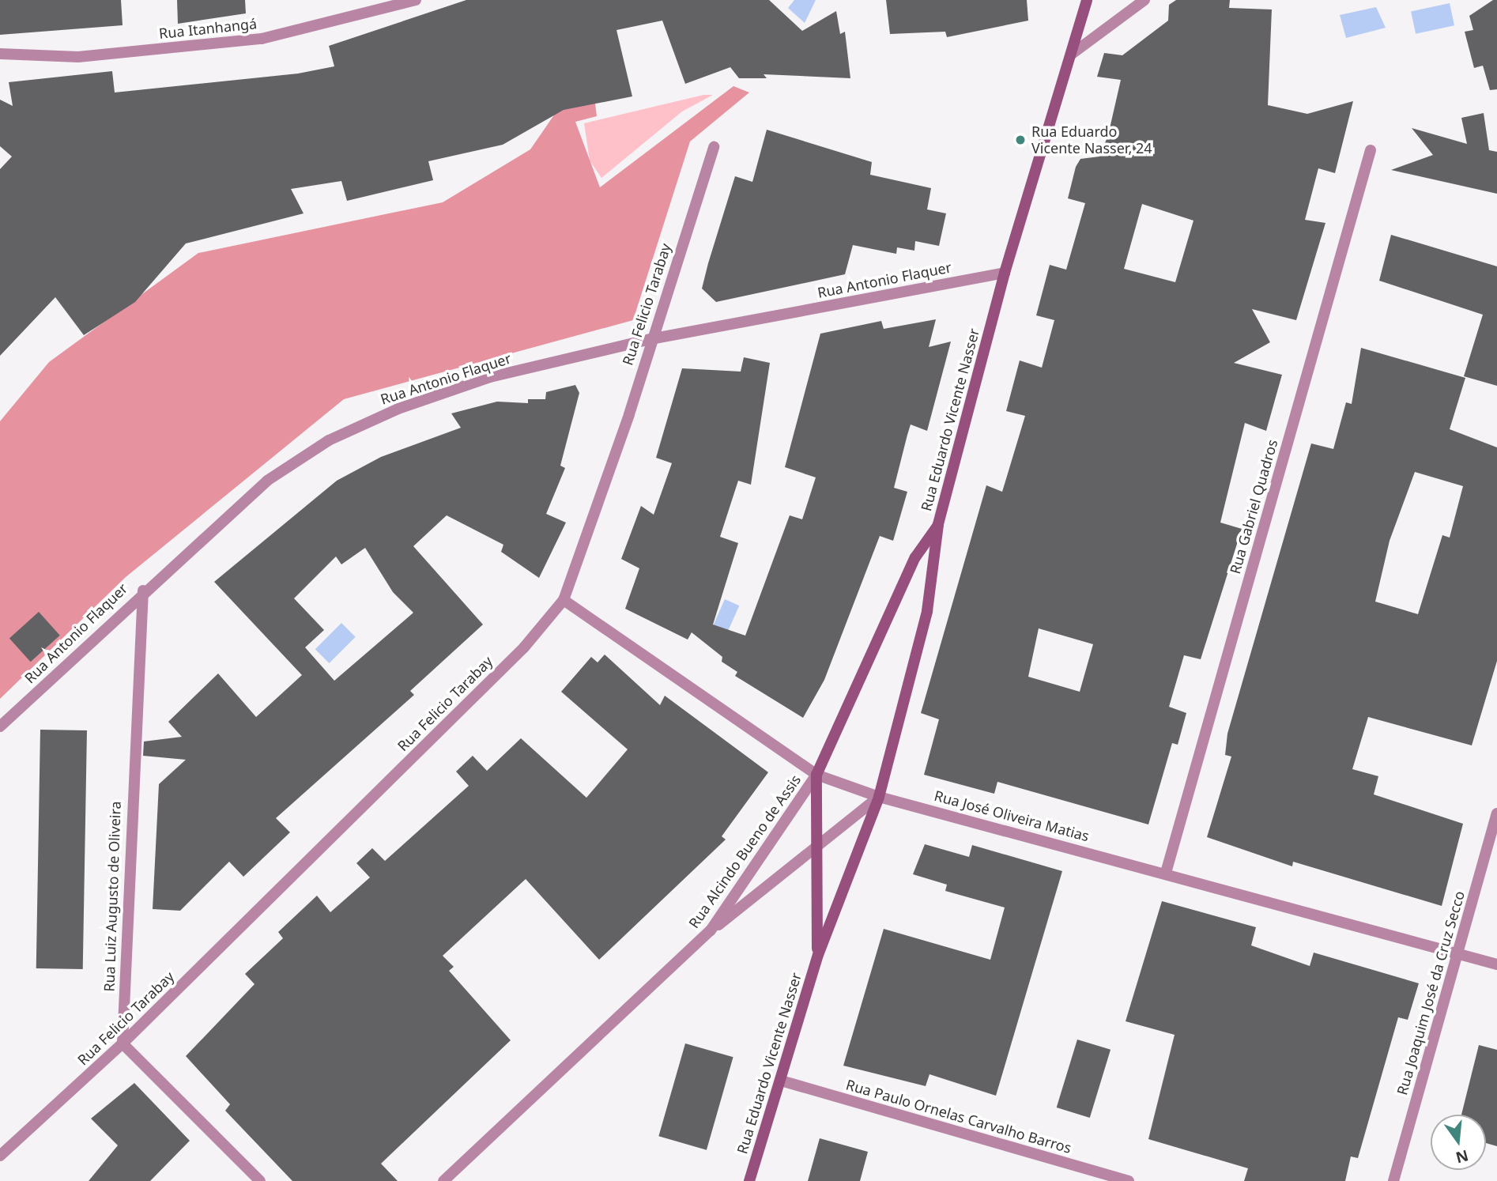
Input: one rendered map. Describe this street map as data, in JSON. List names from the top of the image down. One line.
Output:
{"streets":{"street":["Rua Itanhangá","Rua Antonio Flaquer","Rua Felicio Tarabay","Rua Eduardo Vicente Nasser","Rua Gabriel Quadros","Rua José Oliveira Matias","Rua Alcindo Bueno de Assis","Rua Luiz Augusto de Oliveira","Rua Joaquim José da Cruz Secco","Rua Paulo Ornelas Carvalho Barros"]},"crossings":[["Rua Antonio Flaquer","Rua Felicio Tarabay"],["Rua Antonio Flaquer","Rua Eduardo Vicente Nasser"],["Rua Antonio Flaquer","Rua Luiz Augusto de Oliveira"],["Rua Felicio Tarabay","Rua José Oliveira Matias"],["Rua Felicio Tarabay","Rua Luiz Augusto de Oliveira"],["Rua Eduardo Vicente Nasser","Rua José Oliveira Matias"],["Rua Eduardo Vicente Nasser","Rua Alcindo Bueno de Assis"],["Rua Eduardo Vicente Nasser","Rua Paulo Ornelas Carvalho Barros"],["Rua Gabriel Quadros","Rua José Oliveira Matias"],["Rua José Oliveira Matias","Rua Alcindo Bueno de Assis"],["Rua José Oliveira Matias","Rua Joaquim José da Cruz Secco"]],"places":["Rua Eduardo Vicente Nasser, 24"],"north":"bottom"}
